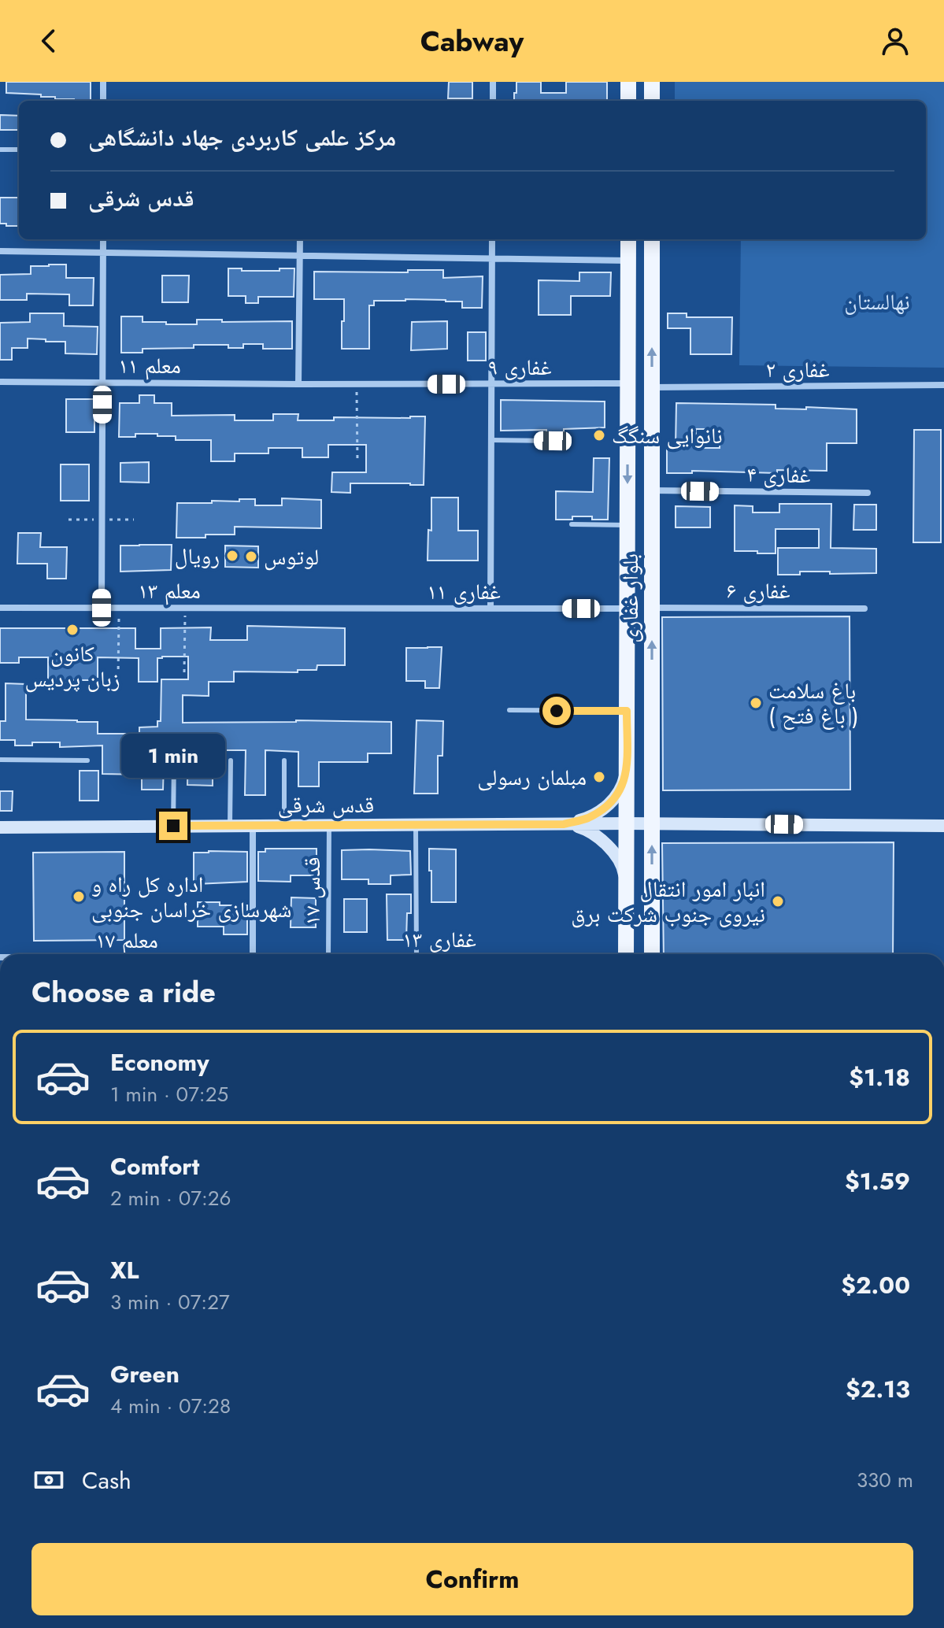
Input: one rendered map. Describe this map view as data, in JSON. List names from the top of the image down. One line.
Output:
{"streets":{"main road":["بلوار غفاری"],"street":["معلم ۱۱","غفاری ۹","غفاری ۲","غفاری ۴","معلم ۱۳","غفاری ۶","غفاری ۱۱","قدس شرقی"],"lane":["قدس ۱۷"]},"crossings":[["معلم ۱۱","غفاری ۹"],["غفاری ۹","بلوار غفاری"],["غفاری ۲","بلوار غفاری"],["غفاری ۴","بلوار غفاری"],["معلم ۱۳","غفاری ۱۱"],["غفاری ۶","بلوار غفاری"],["غفاری ۱۱","بلوار غفاری"],["بلوار غفاری","قدس شرقی"],["قدس شرقی","قدس ۱۷"]],"parks":["نهالستان"],"places":["نانوایی سنگگ","رویال","لوتوس","کانون زبان پردیس","باغ سلامت ( باغ فتح )","مبلمان رسولی","اداره کل راه و شهرسازی خراسان جنوبی","انبار امور انتقال نیروی جنوب شرکت برق"],"page":{"header":"Cabway","banner":["مرکز علمی کاربردی جهاد دانشگاهی","قدس شرقی"],"bubble":"1 min","heading":"Choose a ride","list":[{"name":"Economy","note":"1 min · 07:25","value":"$1.18"},{"name":"Comfort","note":"2 min · 07:26","value":"$1.59"},{"name":"XL","note":"3 min · 07:27","value":"$2.00"},{"name":"Green","note":"4 min · 07:28","value":"$2.13"}],"pay":["Cash","330 m"],"buttons":"Confirm"}}
